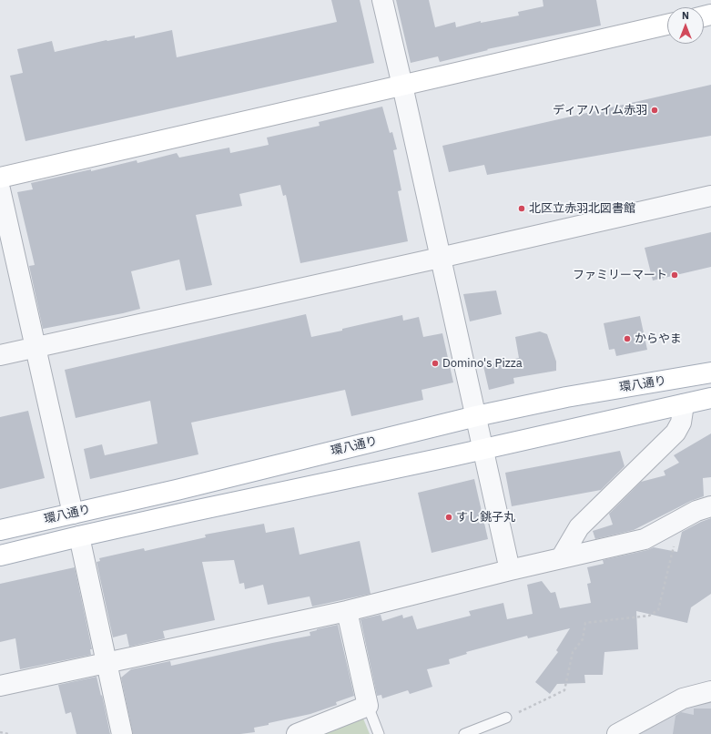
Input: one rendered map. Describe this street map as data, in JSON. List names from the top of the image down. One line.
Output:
{"streets":{"main road":["環八通り"]},"places":["ディアハイム赤羽","北区立赤羽北図書館","ファミリーマート","からやま","Domino's Pizza","すし銚子丸"],"north":"top"}
